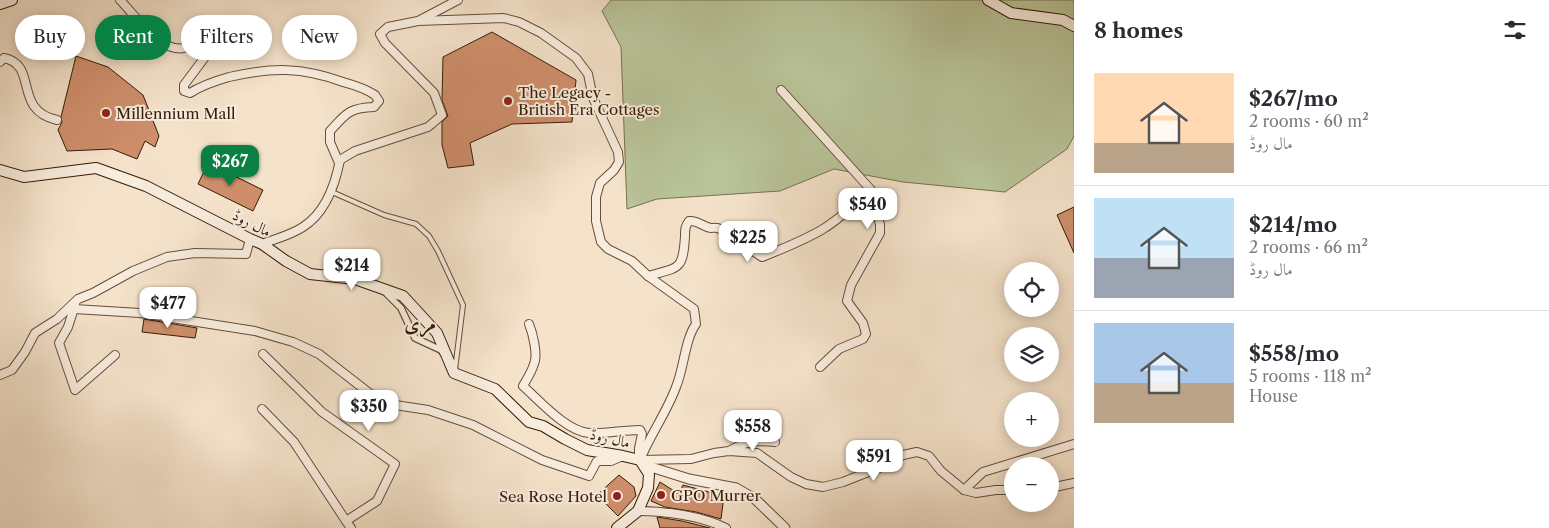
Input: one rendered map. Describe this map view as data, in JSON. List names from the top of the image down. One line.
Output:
{"streets":{"main road":["مال روڈ"]},"districts":["مری"],"places":["The Legacy - British Era Cottages","Millennium Mall","GPO Murrer","Sea Rose Hotel"],"page":{"heading":"8 homes","chip":["Buy","Rent","Filters","New"],"list":[{"name":"$267/mo","note":"2 rooms · 60 m² · مال روڈ"},{"name":"$214/mo","note":"2 rooms · 66 m² · مال روڈ"},{"name":"$558/mo","note":"5 rooms · 118 m² · House"}],"price":["$267","$540","$225","$214","$477","$350","$558","$591"],"map_buttons":["+","−"]}}
